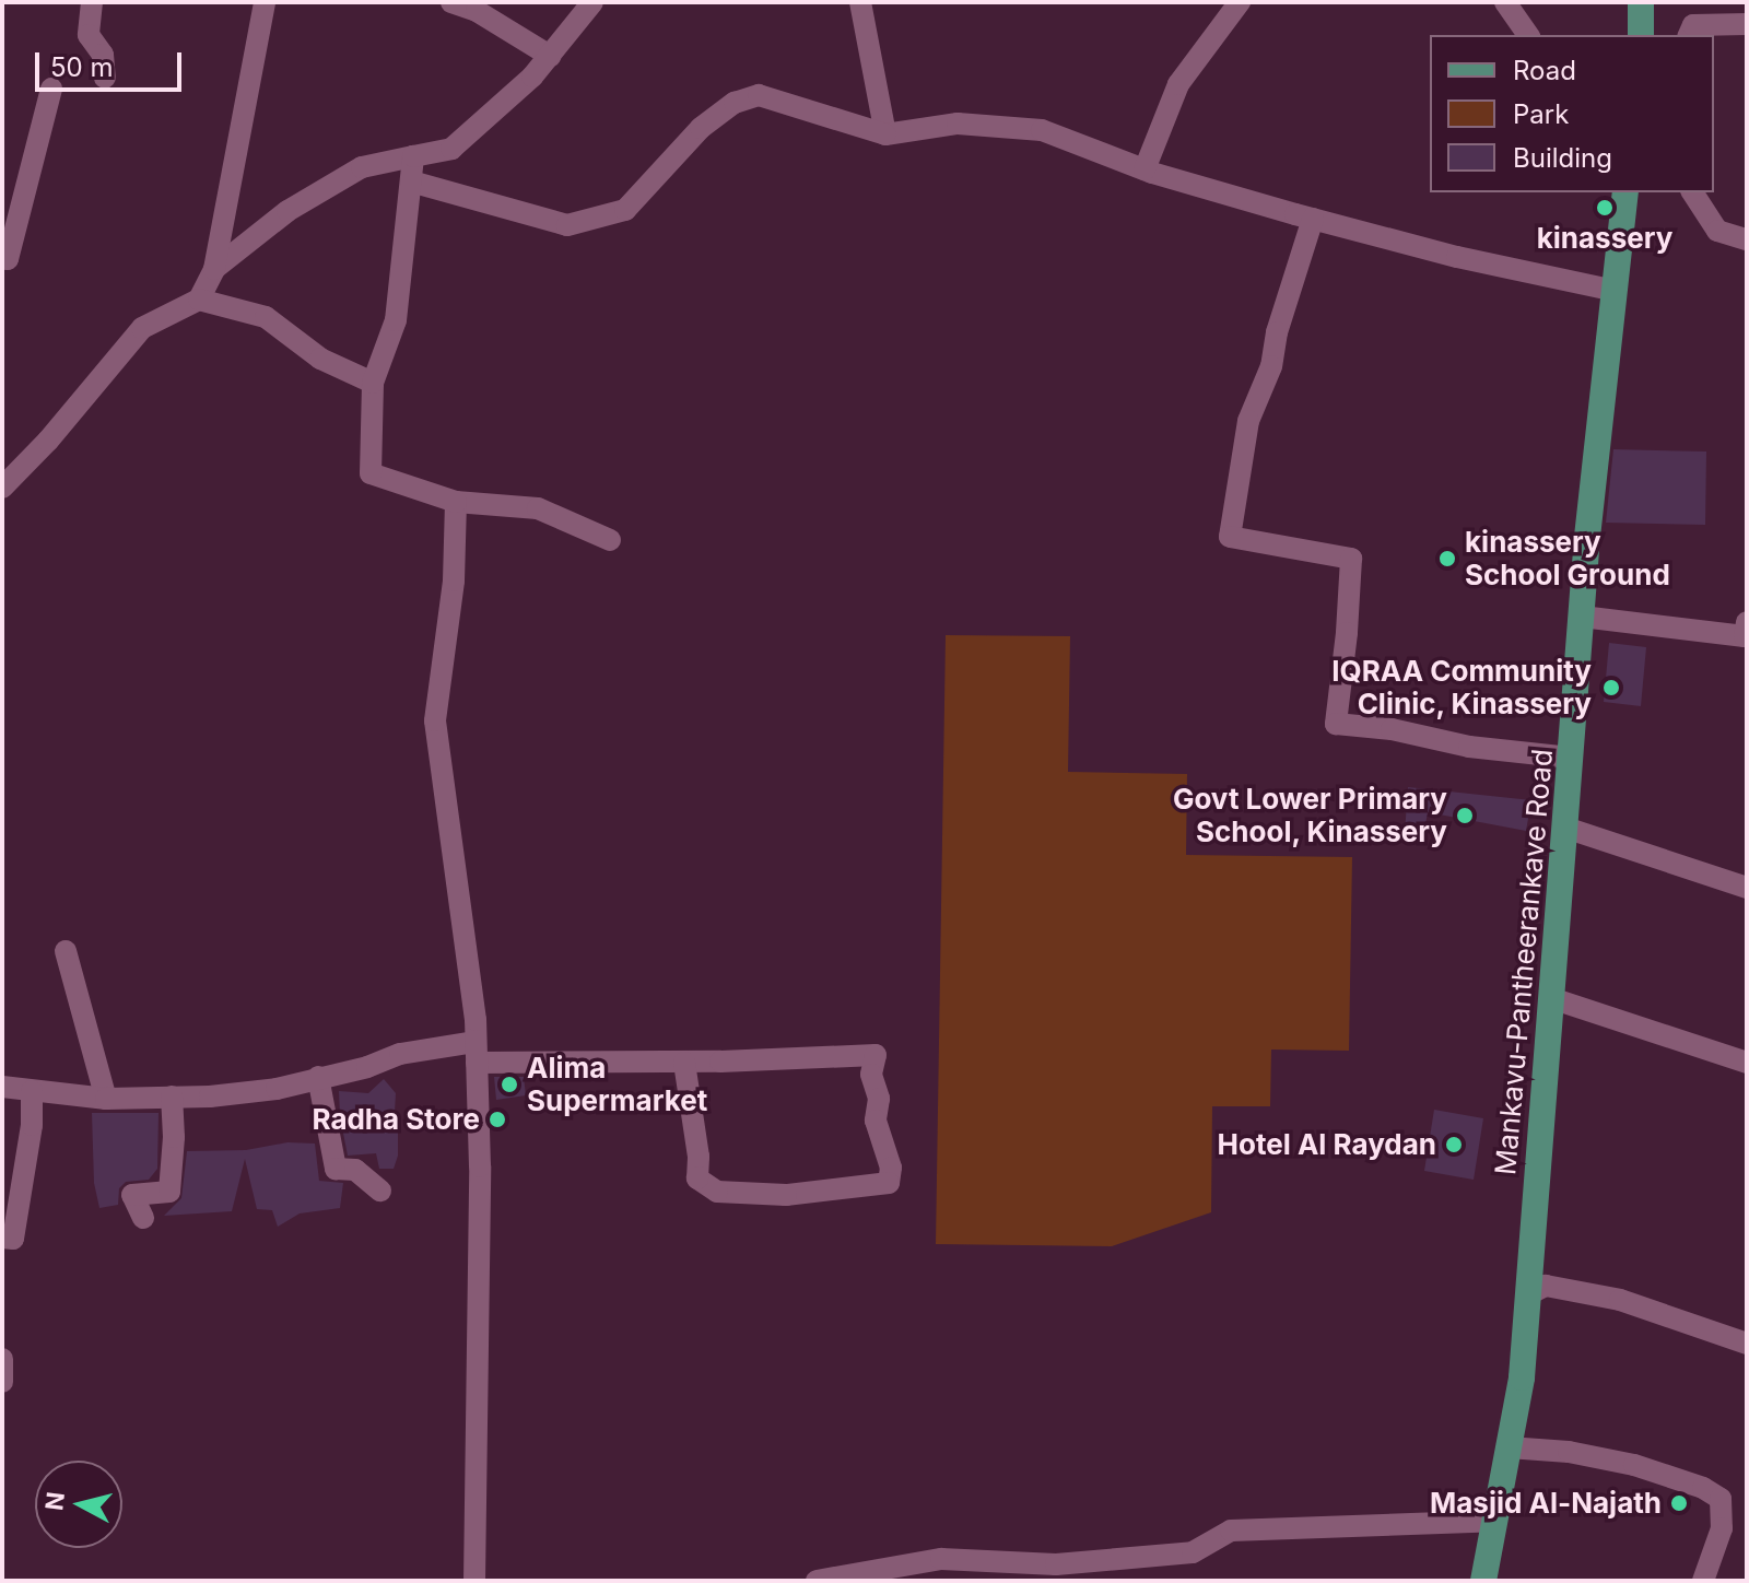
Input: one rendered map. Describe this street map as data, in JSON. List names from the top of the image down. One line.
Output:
{"streets":{"main road":["Mankavu-Pantheerankave Road"]},"places":["kinassery","kinassery School Ground","IQRAA Community Clinic, Kinassery","Govt Lower Primary School, Kinassery","Alima Supermarket","Radha Store","Hotel Al Raydan","Masjid Al-Najath"],"legend":["Road","Park","Building"],"scale_bar":"50 m","north":"left"}
